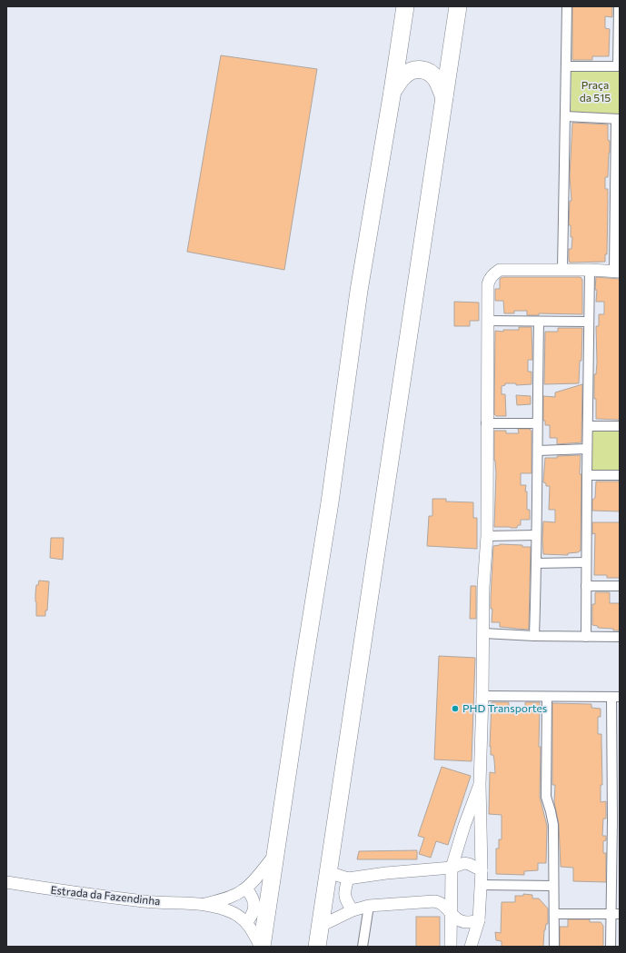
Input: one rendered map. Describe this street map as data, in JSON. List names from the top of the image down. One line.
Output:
{"streets":{"street":["Estrada da Fazendinha"]},"parks":["Praça da 515"],"places":["PHD Transportes"]}
